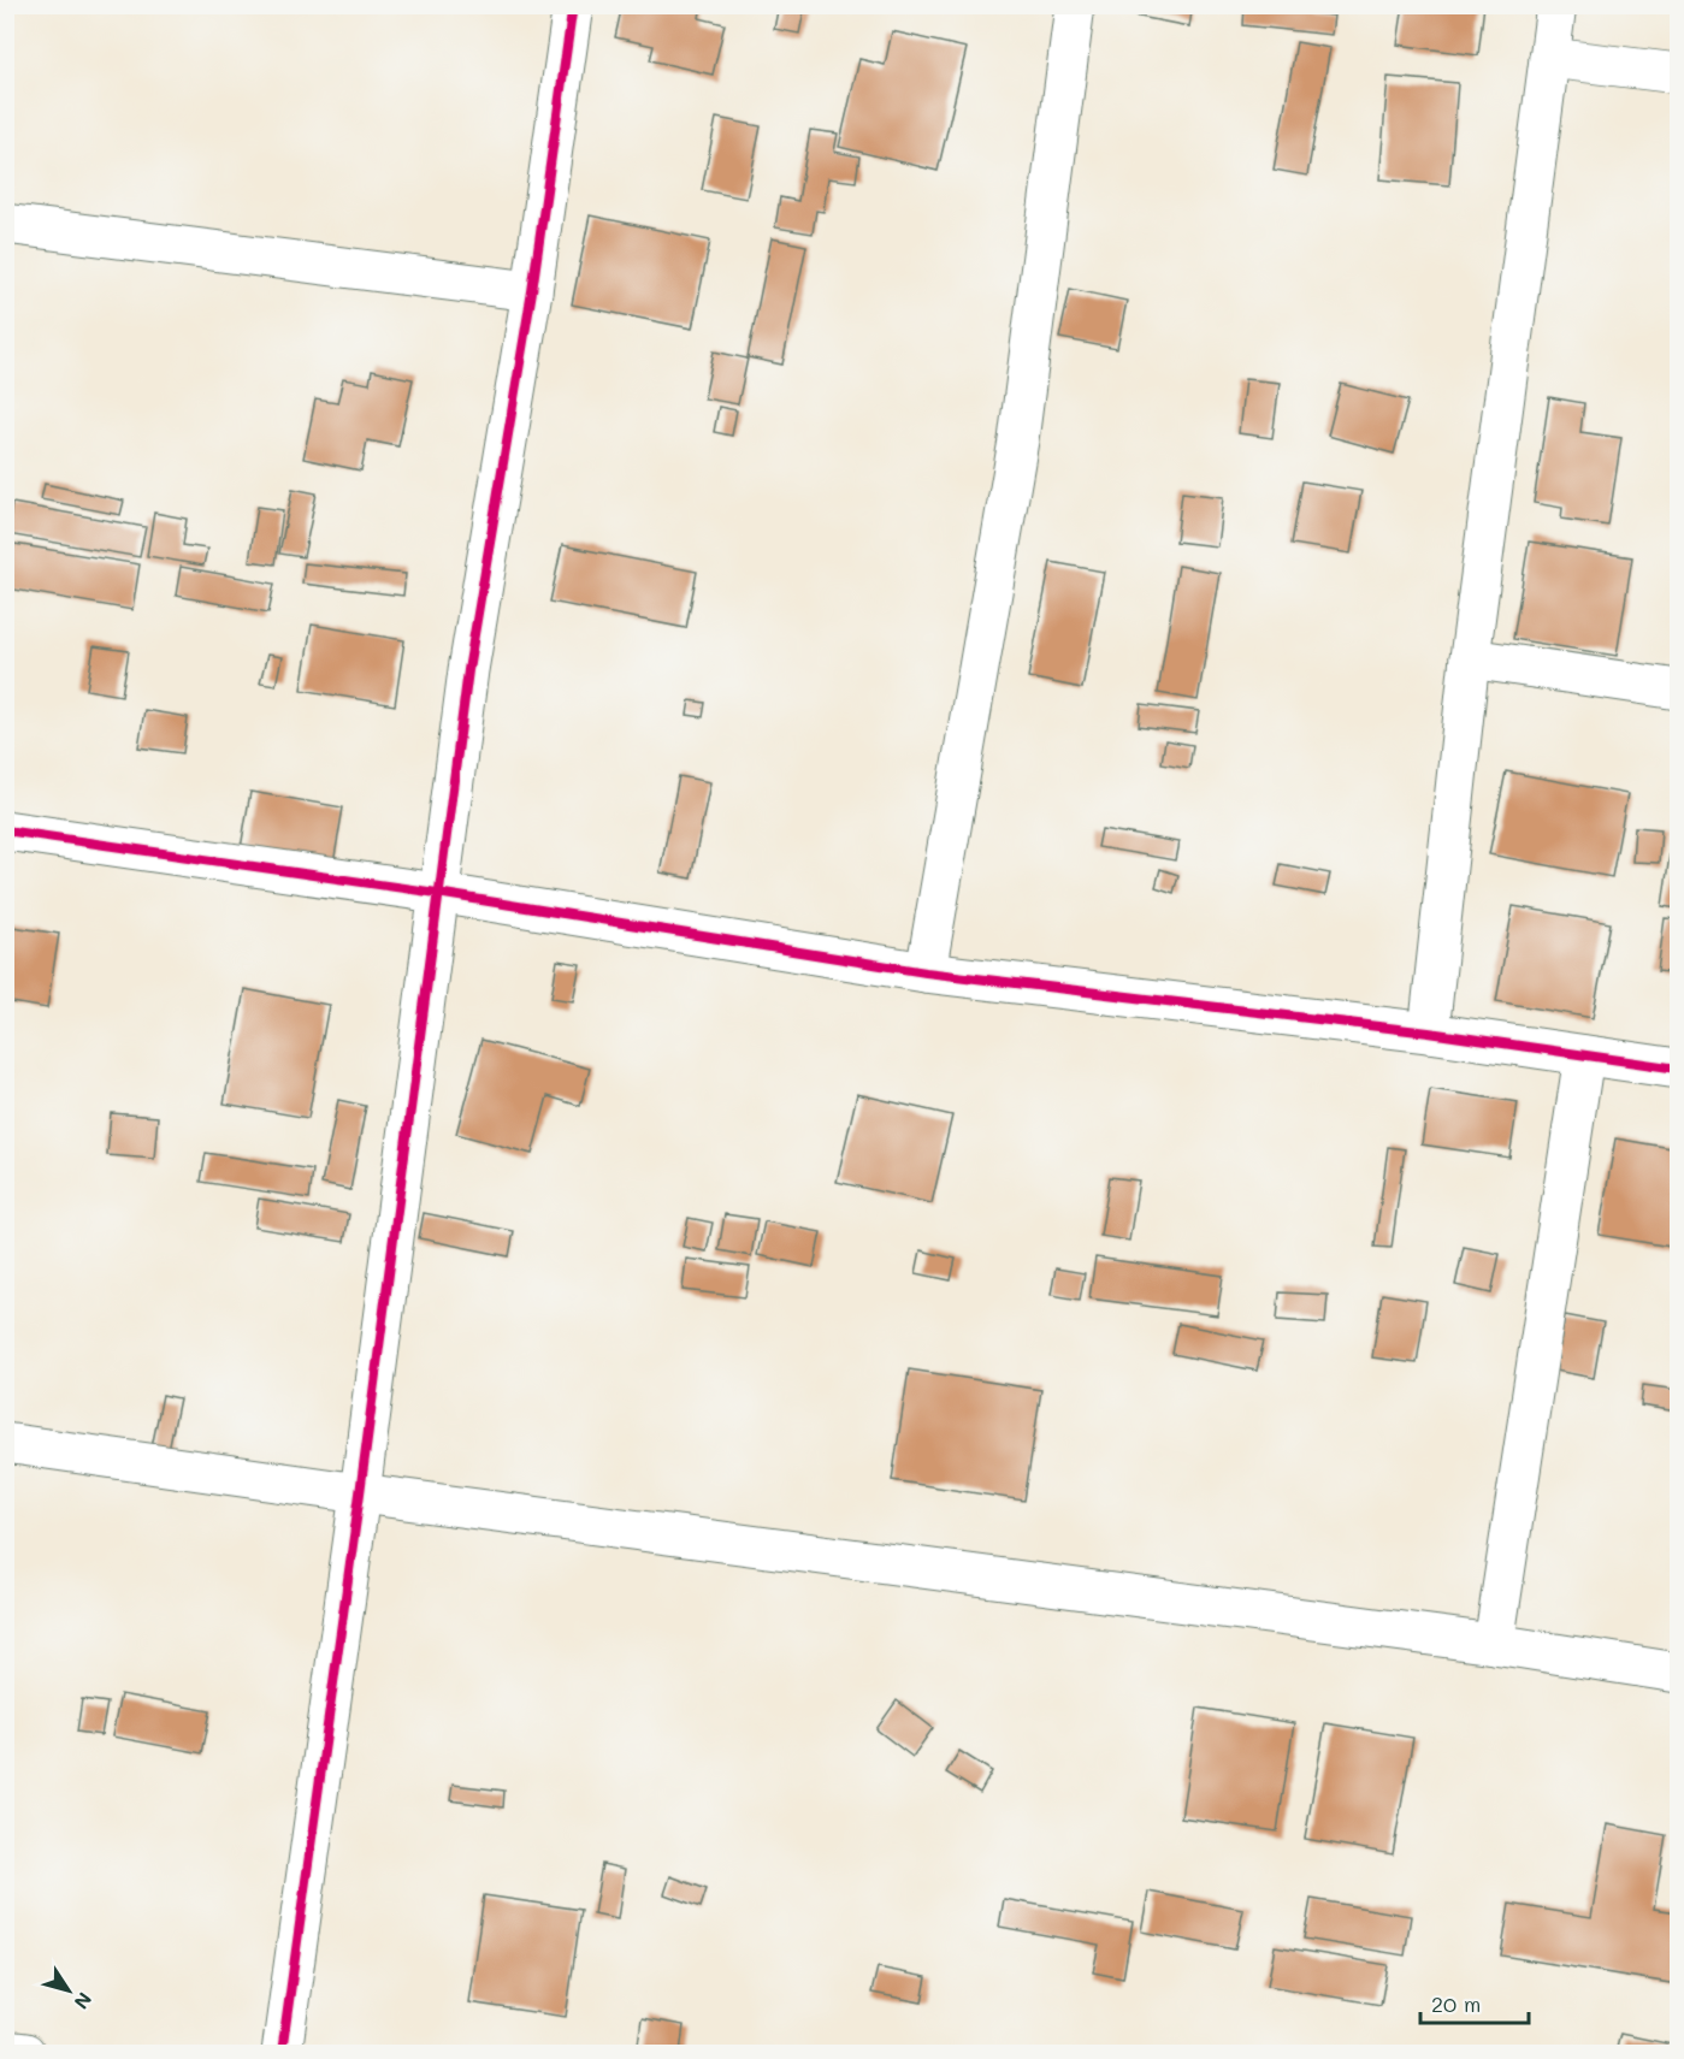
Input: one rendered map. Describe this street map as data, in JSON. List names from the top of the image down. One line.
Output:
{"scale_bar":"20 m","north":"bottom right"}
